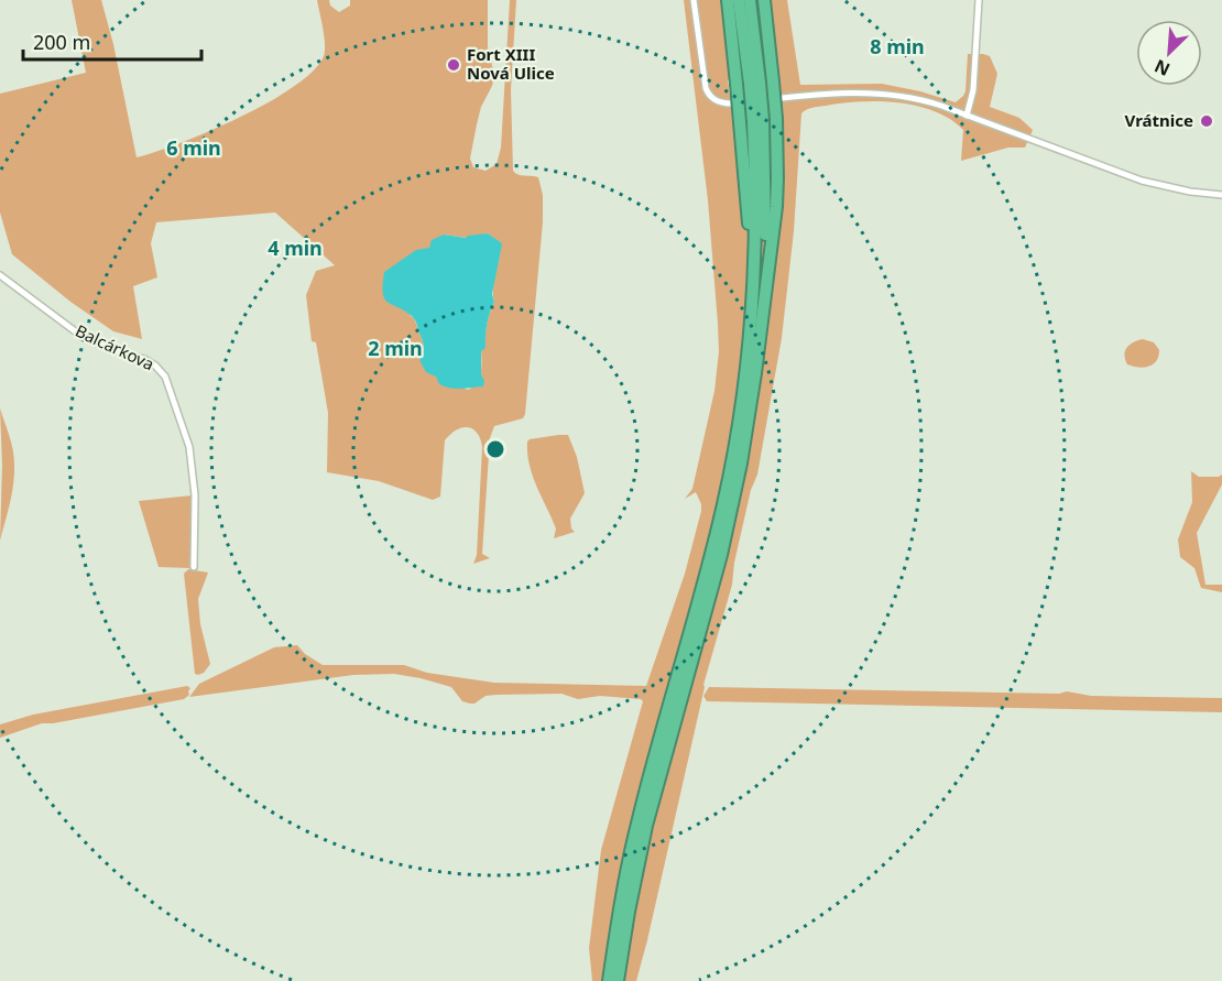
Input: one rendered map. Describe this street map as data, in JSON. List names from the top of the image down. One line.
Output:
{"streets":{"street":["Balcárkova"]},"places":["Fort XIII Nová Ulice","Vrátnice"],"scale_bar":"200 m","north":"bottom left","rings":["8 min","6 min","4 min","2 min"]}
